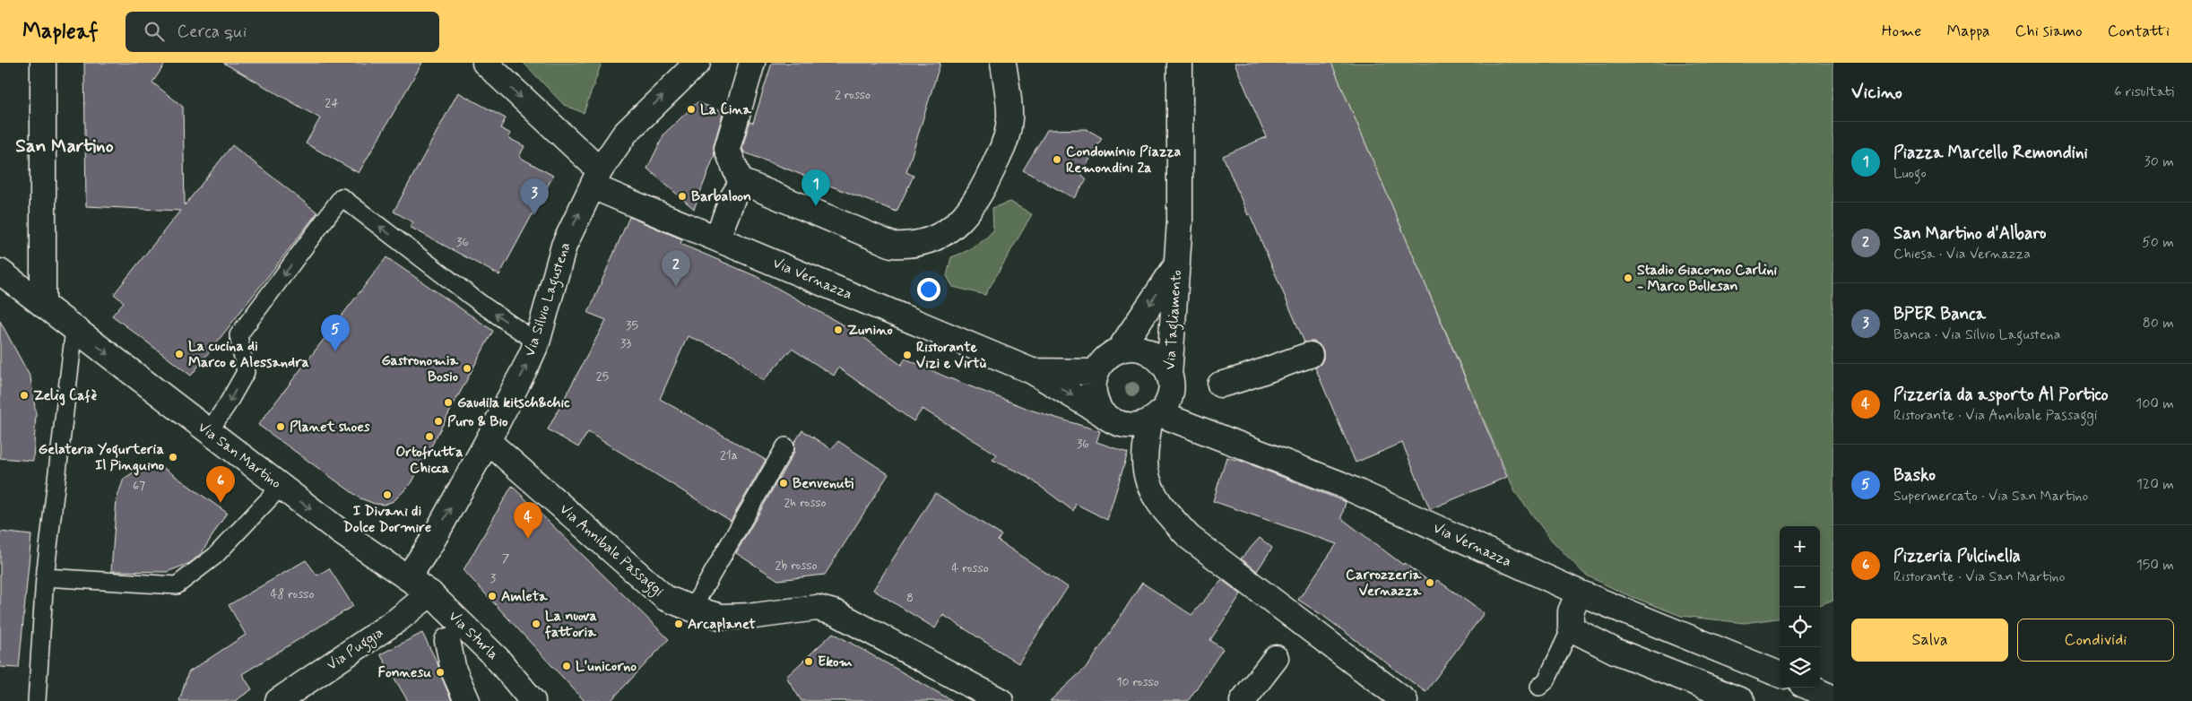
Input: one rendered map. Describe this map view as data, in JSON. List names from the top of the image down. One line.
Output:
{"streets":{"street":["Via Vernazza","Via Silvio Lagustena","Via Tagliamento","Via San Martino","Via Annibale Passaggi","Via Sturla","Via Puggia"]},"crossings":[["Via Vernazza","Via Silvio Lagustena"],["Via Vernazza","Via Tagliamento"],["Via Silvio Lagustena","Via San Martino"],["Via Silvio Lagustena","Via Annibale Passaggi"],["Via Silvio Lagustena","Via Sturla"],["Via San Martino","Via Sturla"],["Via Sturla","Via Puggia"]],"one_way":["Via Silvio Lagustena","Via San Martino"],"districts":["San Martino"],"places":["La Cina","Condominio Piazza Remondini 2a","Barbaloon","Stadio Giacomo Carlini - Marco Bollesan","Zunino","La cucina di Marco e Alessandra","Ristorante Vizi e Virtù","Gastronomia Bosio","Zelig Cafè","Gaudila kitsch&chic","Puro & Bio","Planet shoes","Ortofrutta Chicca","Gelateria Yogurteria Il Pinguino","Benvenuti","I Divani di Dolce Dormire","Carrozzeria Vernazza","Amleta","La nuova fattoria","Arcaplanet","Ekom","L'unicorno","Fonnesu"],"house_numbers":["2 rosso","24","36","35","33","25","36","21a","67","2h rosso","7","2b rosso","4 rosso","3","48 rosso","8","10 rosso"],"page":{"header":"Mapleaf","search":"Cerca qui","nav":["Home","Mappa","Chi siamo","Contatti"],"heading":["Vicino","6 risultati"],"list":[{"mark":"1","name":"Piazza Marcello Remondini","note":"Luogo","value":"30 m"},{"mark":"2","name":"San Martino d'Albaro","note":"Chiesa · Via Vernazza","value":"50 m"},{"mark":"3","name":"BPER Banca","note":"Banca · Via Silvio Lagustena","value":"80 m"},{"mark":"4","name":"Pizzeria da asporto Al Portico","note":"Ristorante · Via Annibale Passaggi","value":"100 m"},{"mark":"5","name":"Basko","note":"Supermercato · Via San Martino","value":"120 m"},{"mark":"6","name":"Pizzeria Pulcinella","note":"Ristorante · Via San Martino","value":"150 m"}],"pins":["1","3","2","5","6","4"],"map_buttons":["+","−"],"buttons":["Salva","Condividi"]}}
